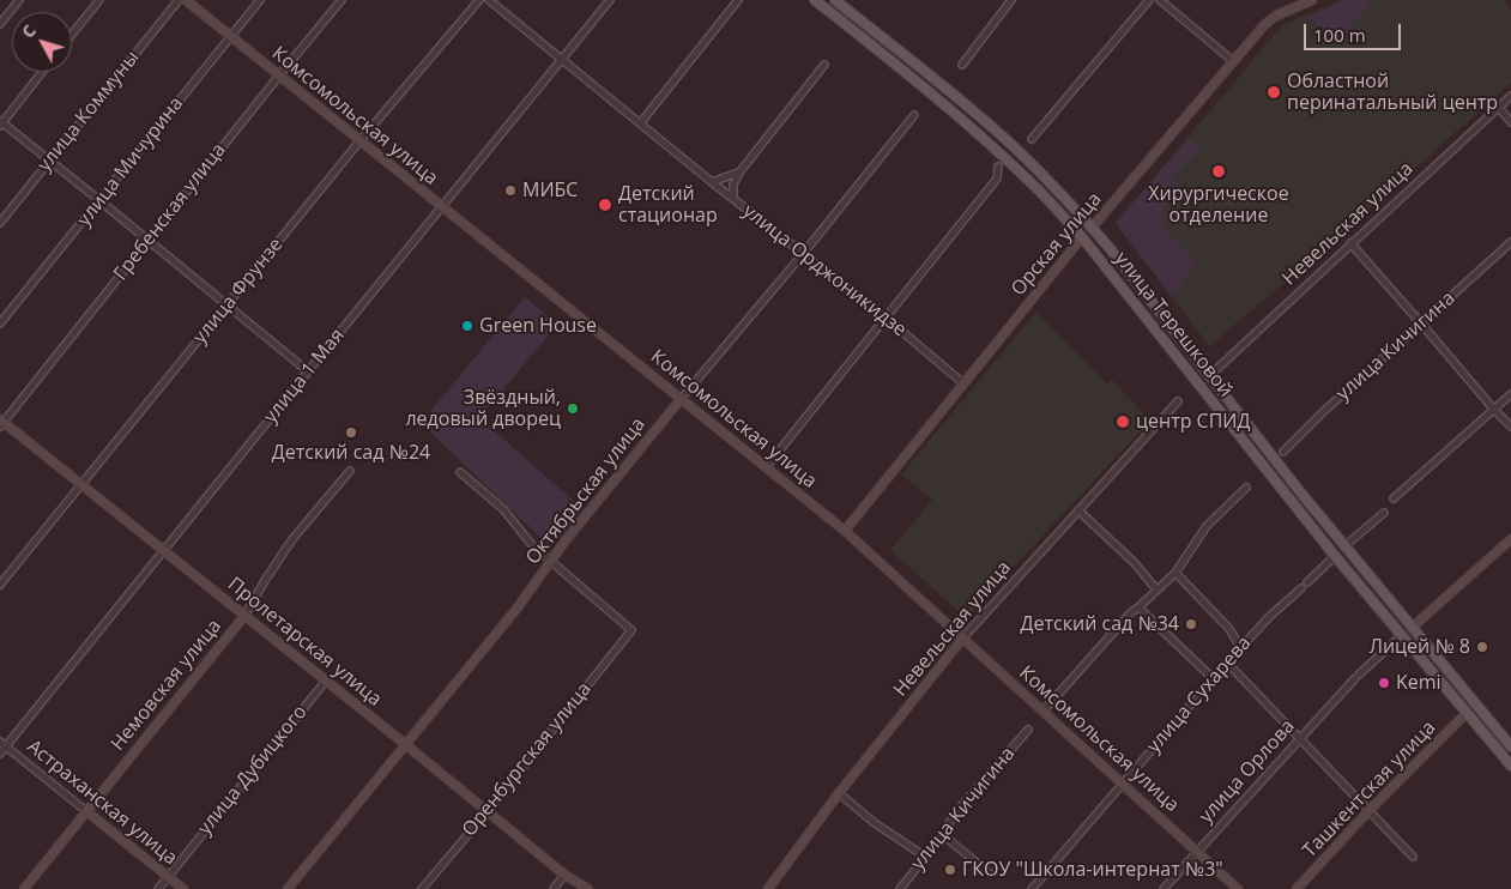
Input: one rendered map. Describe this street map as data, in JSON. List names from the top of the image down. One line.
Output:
{"streets":{"main road":["Комсомольская улица","Невельская улица","Орская улица","улица Терешковой","Октябрьская улица","Пролетарская улица","Немовская улица","Ташкентская улица","Астраханская улица"],"street":["улица Коммуны","улица Мичурина","Гребенская улица","улица Орджоникидзе","улица Фрунзе","улица Кичигина","улица 1 Мая","улица Сухарева","Оренбургская улица","улица Дубицкого","улица Орлова"]},"crossings":[["Комсомольская улица","улица Мичурина"],["Комсомольская улица","Гребенская улица"],["Комсомольская улица","Невельская улица"],["Комсомольская улица","Орская улица"],["Комсомольская улица","улица Фрунзе"],["Комсомольская улица","улица 1 Мая"],["Комсомольская улица","Октябрьская улица"],["Комсомольская улица","улица Сухарева"],["Комсомольская улица","улица Орлова"],["Гребенская улица","Пролетарская улица"],["Невельская улица","улица Терешковой"],["Орская улица","улица Орджоникидзе"],["Орская улица","улица Терешковой"],["улица Орджоникидзе","улица 1 Мая"],["улица Орджоникидзе","Октябрьская улица"],["улица Фрунзе","Пролетарская улица"],["улица Терешковой","улица Орлова"],["улица Терешковой","Ташкентская улица"],["улица 1 Мая","Пролетарская улица"],["улица 1 Мая","Астраханская улица"],["Октябрьская улица","Пролетарская улица"],["Октябрьская улица","Оренбургская улица"],["Пролетарская улица","Немовская улица"],["Пролетарская улица","Оренбургская улица"],["Пролетарская улица","улица Дубицкого"],["Немовская улица","Астраханская улица"],["улица Дубицкого","Астраханская улица"]],"places":["Областной перинатальный центр","Хирургическое отделение","МИБС","Детский стационар","Green House","Звёздный, ледовый дворец","центр СПИД","Детский сад №24","Детский сад №34","Лицей № 8","Kemi","ГКОУ \"Школа-интернат №3\""],"scale_bar":"100 m","north":"top left"}
